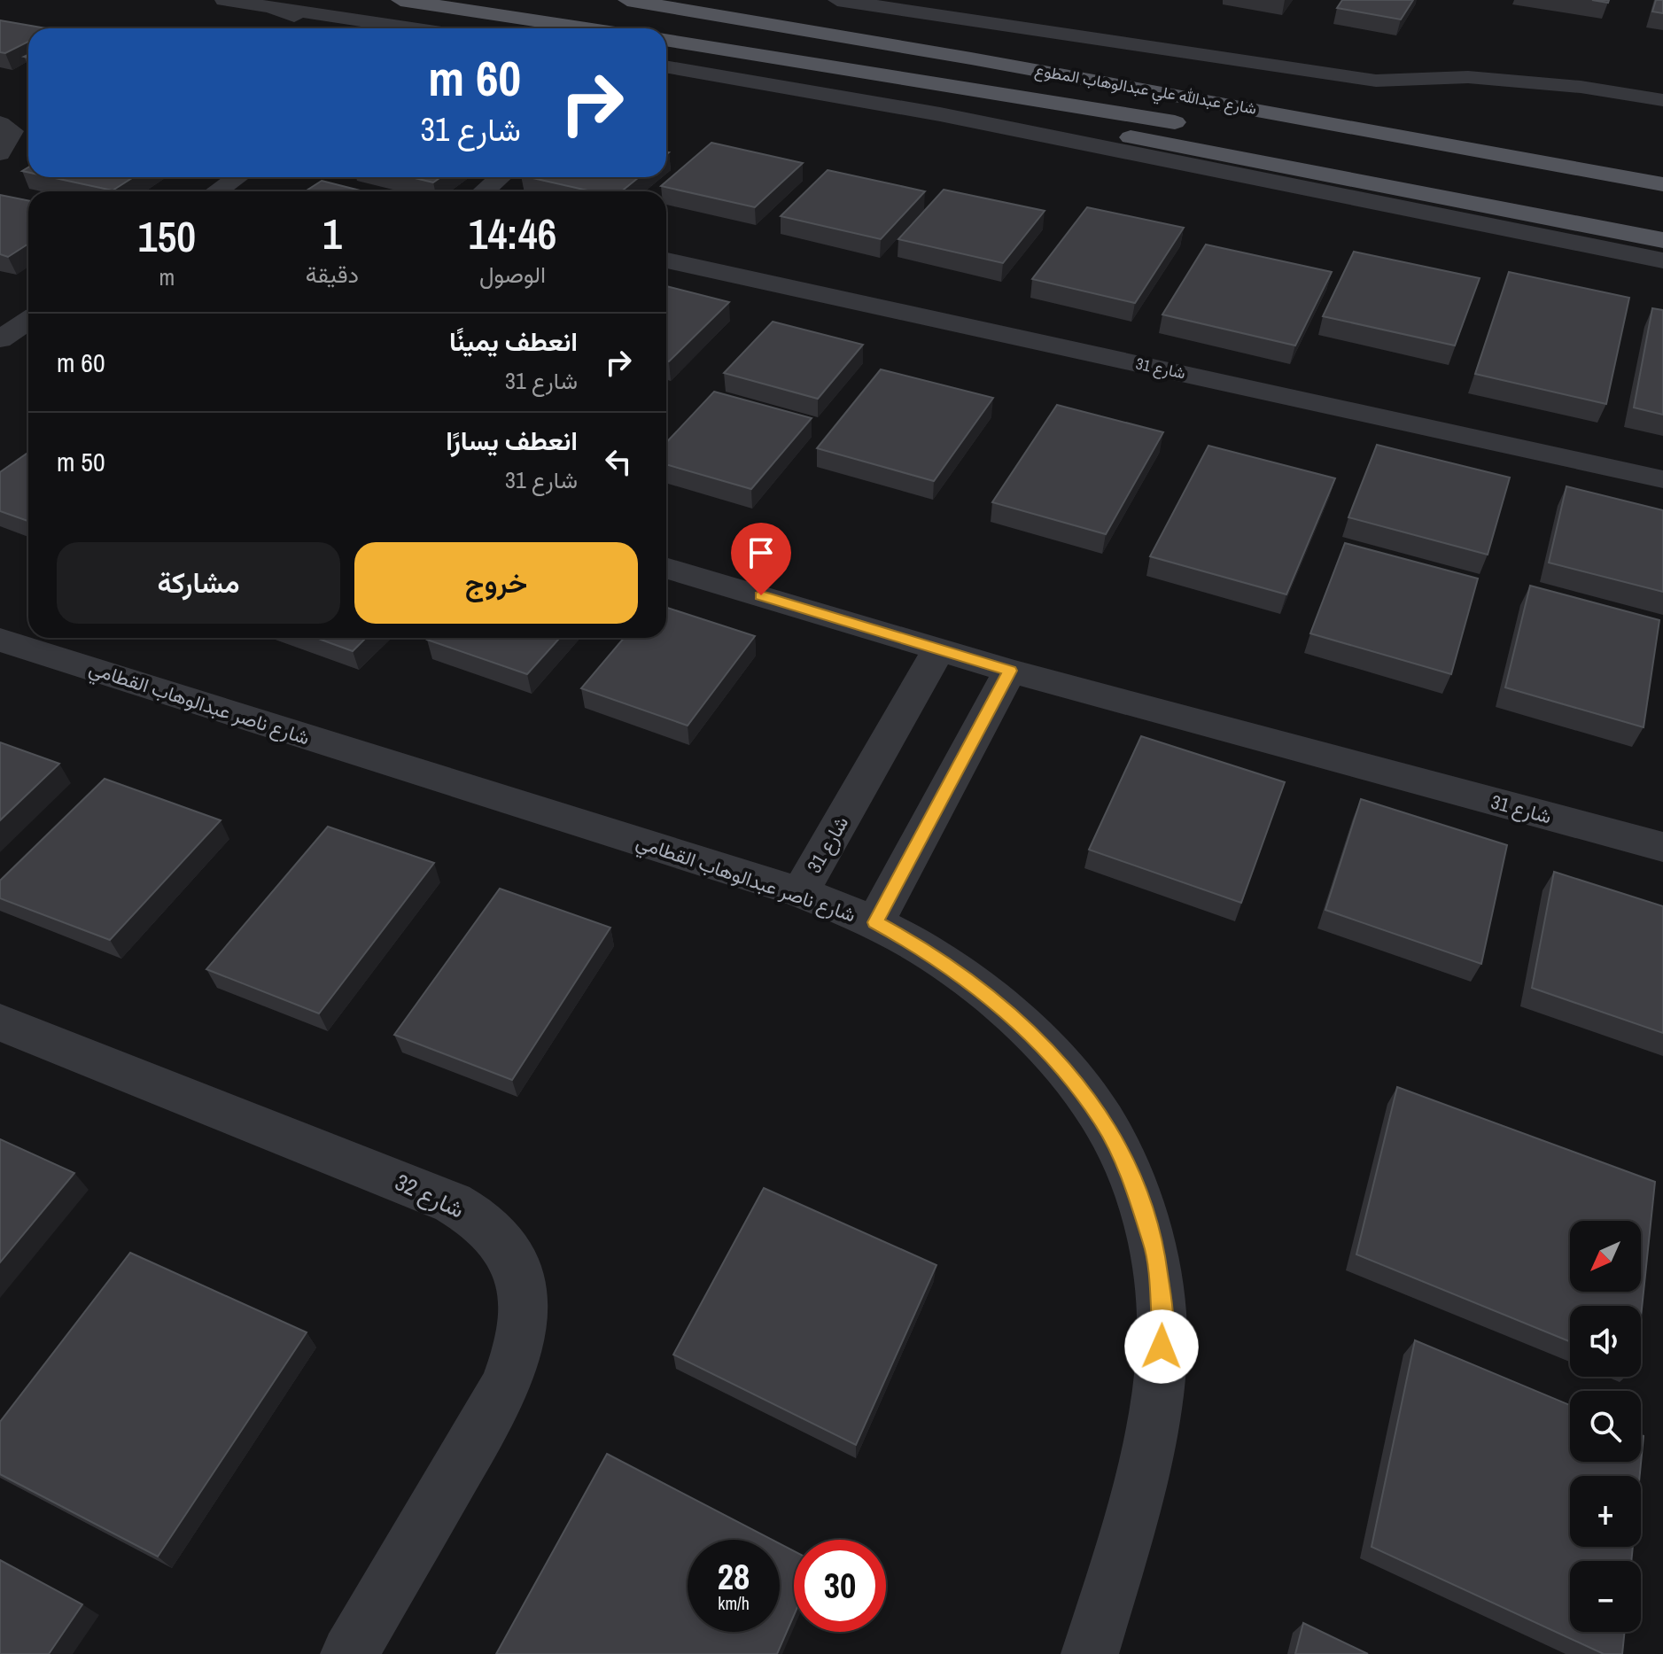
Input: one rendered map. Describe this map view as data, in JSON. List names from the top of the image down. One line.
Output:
{"streets":{"main road":["شارع عبدالله علي عبدالوهاب المطوع"],"street":["شارع 31","شارع ناصر عبدالوهاب القطامي","شارع 32"]},"crossings":[["شارع 31","شارع ناصر عبدالوهاب القطامي"]],"north":"bottom left","page":{"turn":["60 m","شارع 31"],"eta":["14:46","الوصول","1","دقيقة","150","m"],"list":[{"name":"انعطف يمينًا","note":"شارع 31","value":"60 m"},{"name":"انعطف يسارًا","note":"شارع 31","value":"50 m"}],"buttons":["خروج","مشاركة"],"map_buttons":["+","−"],"speed":"28 km/h","limit":"30"}}
